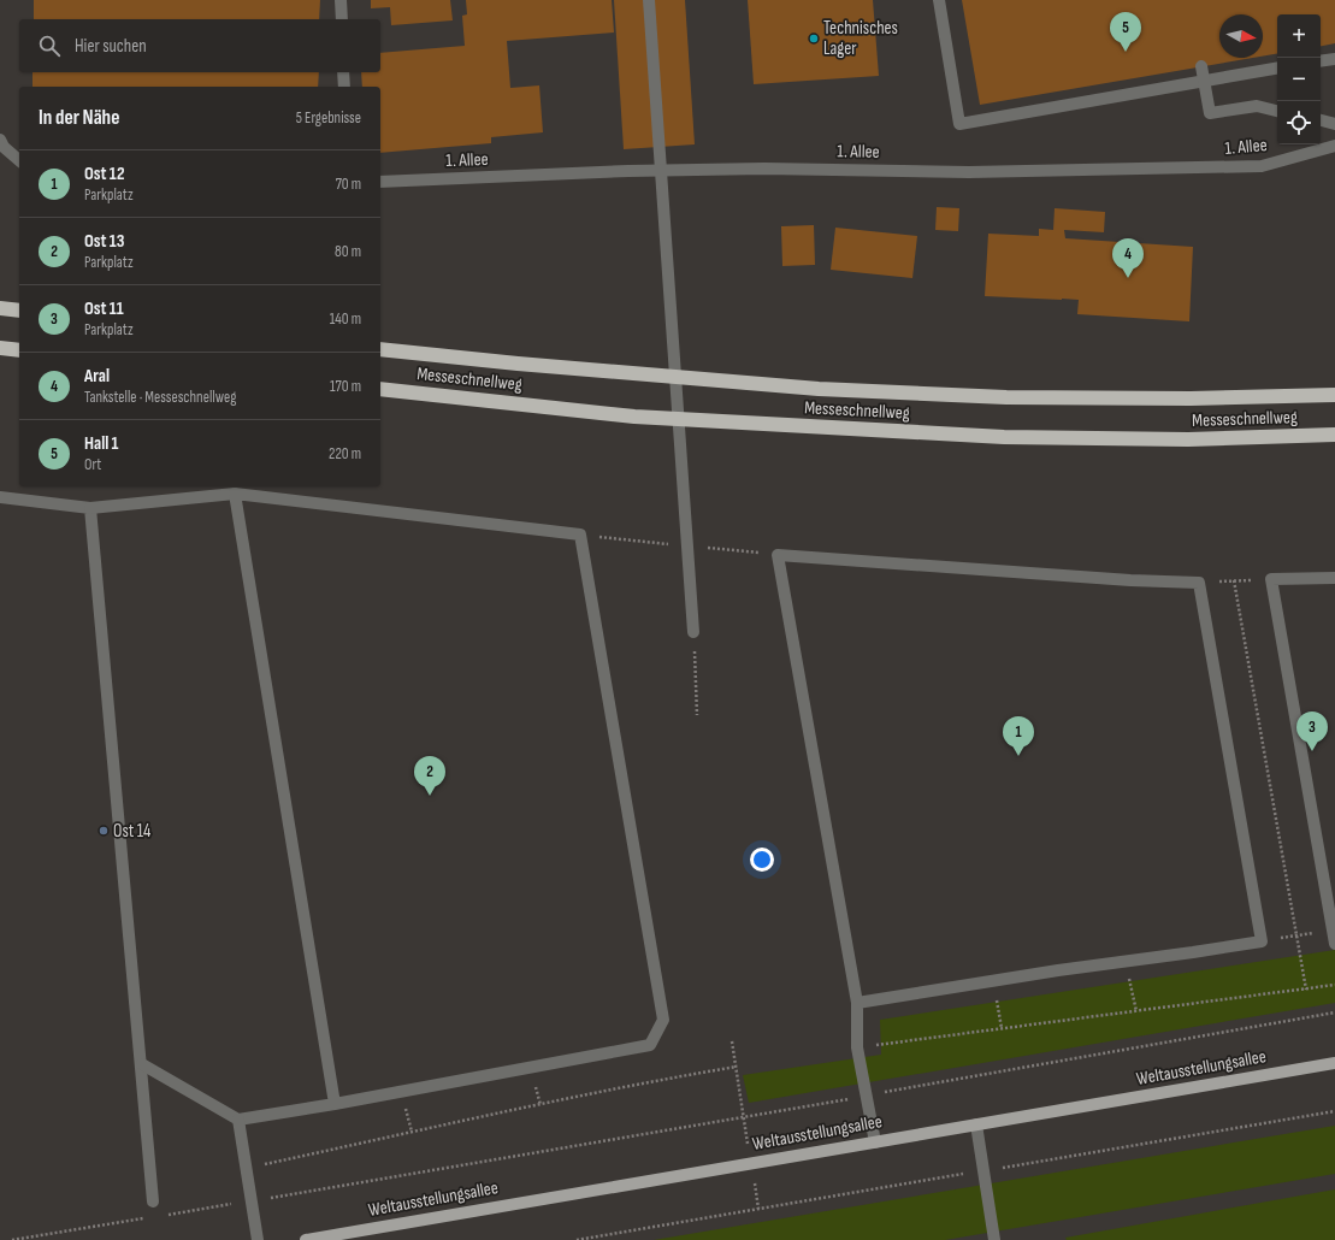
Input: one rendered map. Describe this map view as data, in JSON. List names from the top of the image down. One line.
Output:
{"streets":{"highway":["Messeschnellweg"],"main road":["Weltausstellungsallee"],"street":["1. Allee"]},"places":["Technisches Lager","Ost 14"],"north":"right","page":{"pins":["5","4","3","1","2"],"map_buttons":["+","−"],"search":"Hier suchen","heading":["In der Nähe","5 Ergebnisse"],"list":[{"mark":"1","name":"Ost 12","note":"Parkplatz","value":"70 m"},{"mark":"2","name":"Ost 13","note":"Parkplatz","value":"80 m"},{"mark":"3","name":"Ost 11","note":"Parkplatz","value":"140 m"},{"mark":"4","name":"Aral","note":"Tankstelle · Messeschnellweg","value":"170 m"},{"mark":"5","name":"Hall 1","note":"Ort","value":"220 m"}]}}
